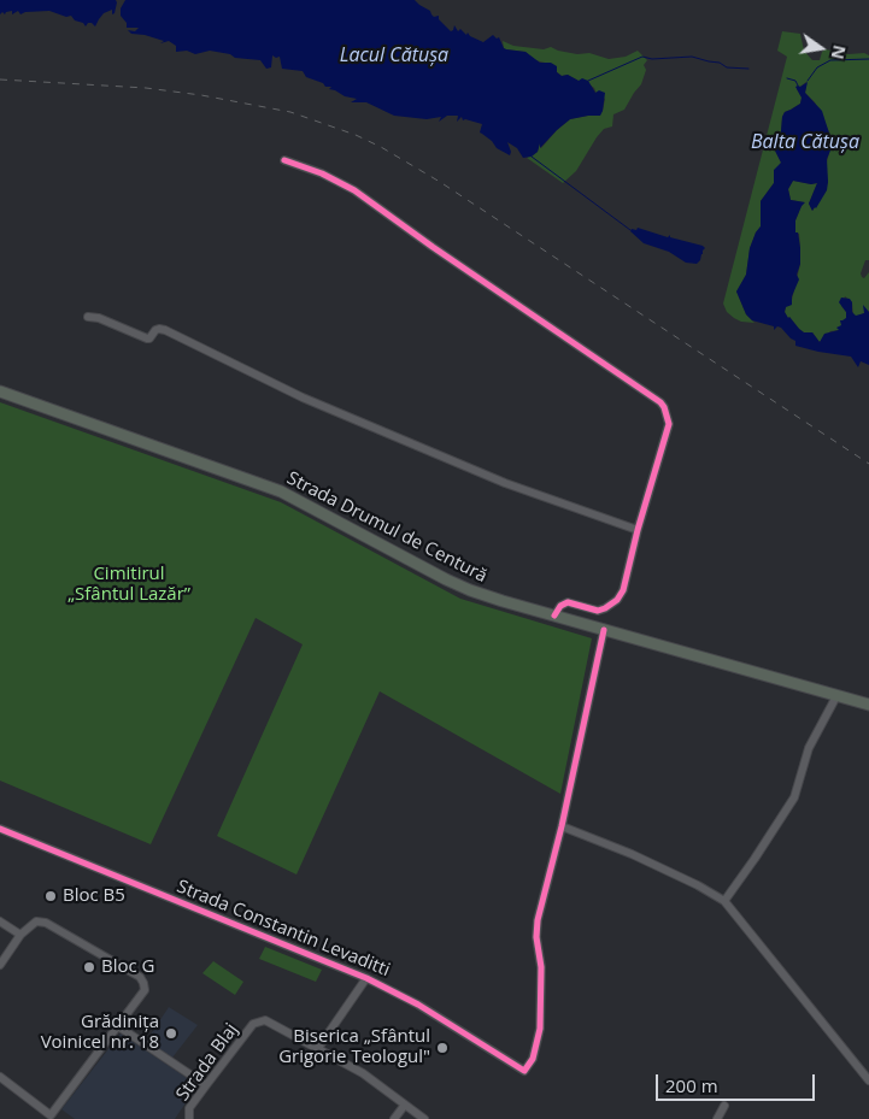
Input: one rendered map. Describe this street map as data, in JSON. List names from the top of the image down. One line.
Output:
{"streets":{"highway":["Strada Drumul de Centură"],"street":["Strada Constantin Levaditti","Strada Blaj"]},"crossings":[["Strada Drumul de Centură","Strada Constantin Levaditti"]],"water":["Lacul Cătușa","Balta Cătușa"],"parks":["Cimitirul „Sfântul Lazăr”"],"places":["Bloc B5","Bloc G","Grădinița Voinicel nr. 18","Biserica „Sfântul Grigorie Teologul\""],"scale_bar":"200 m","north":"right"}
